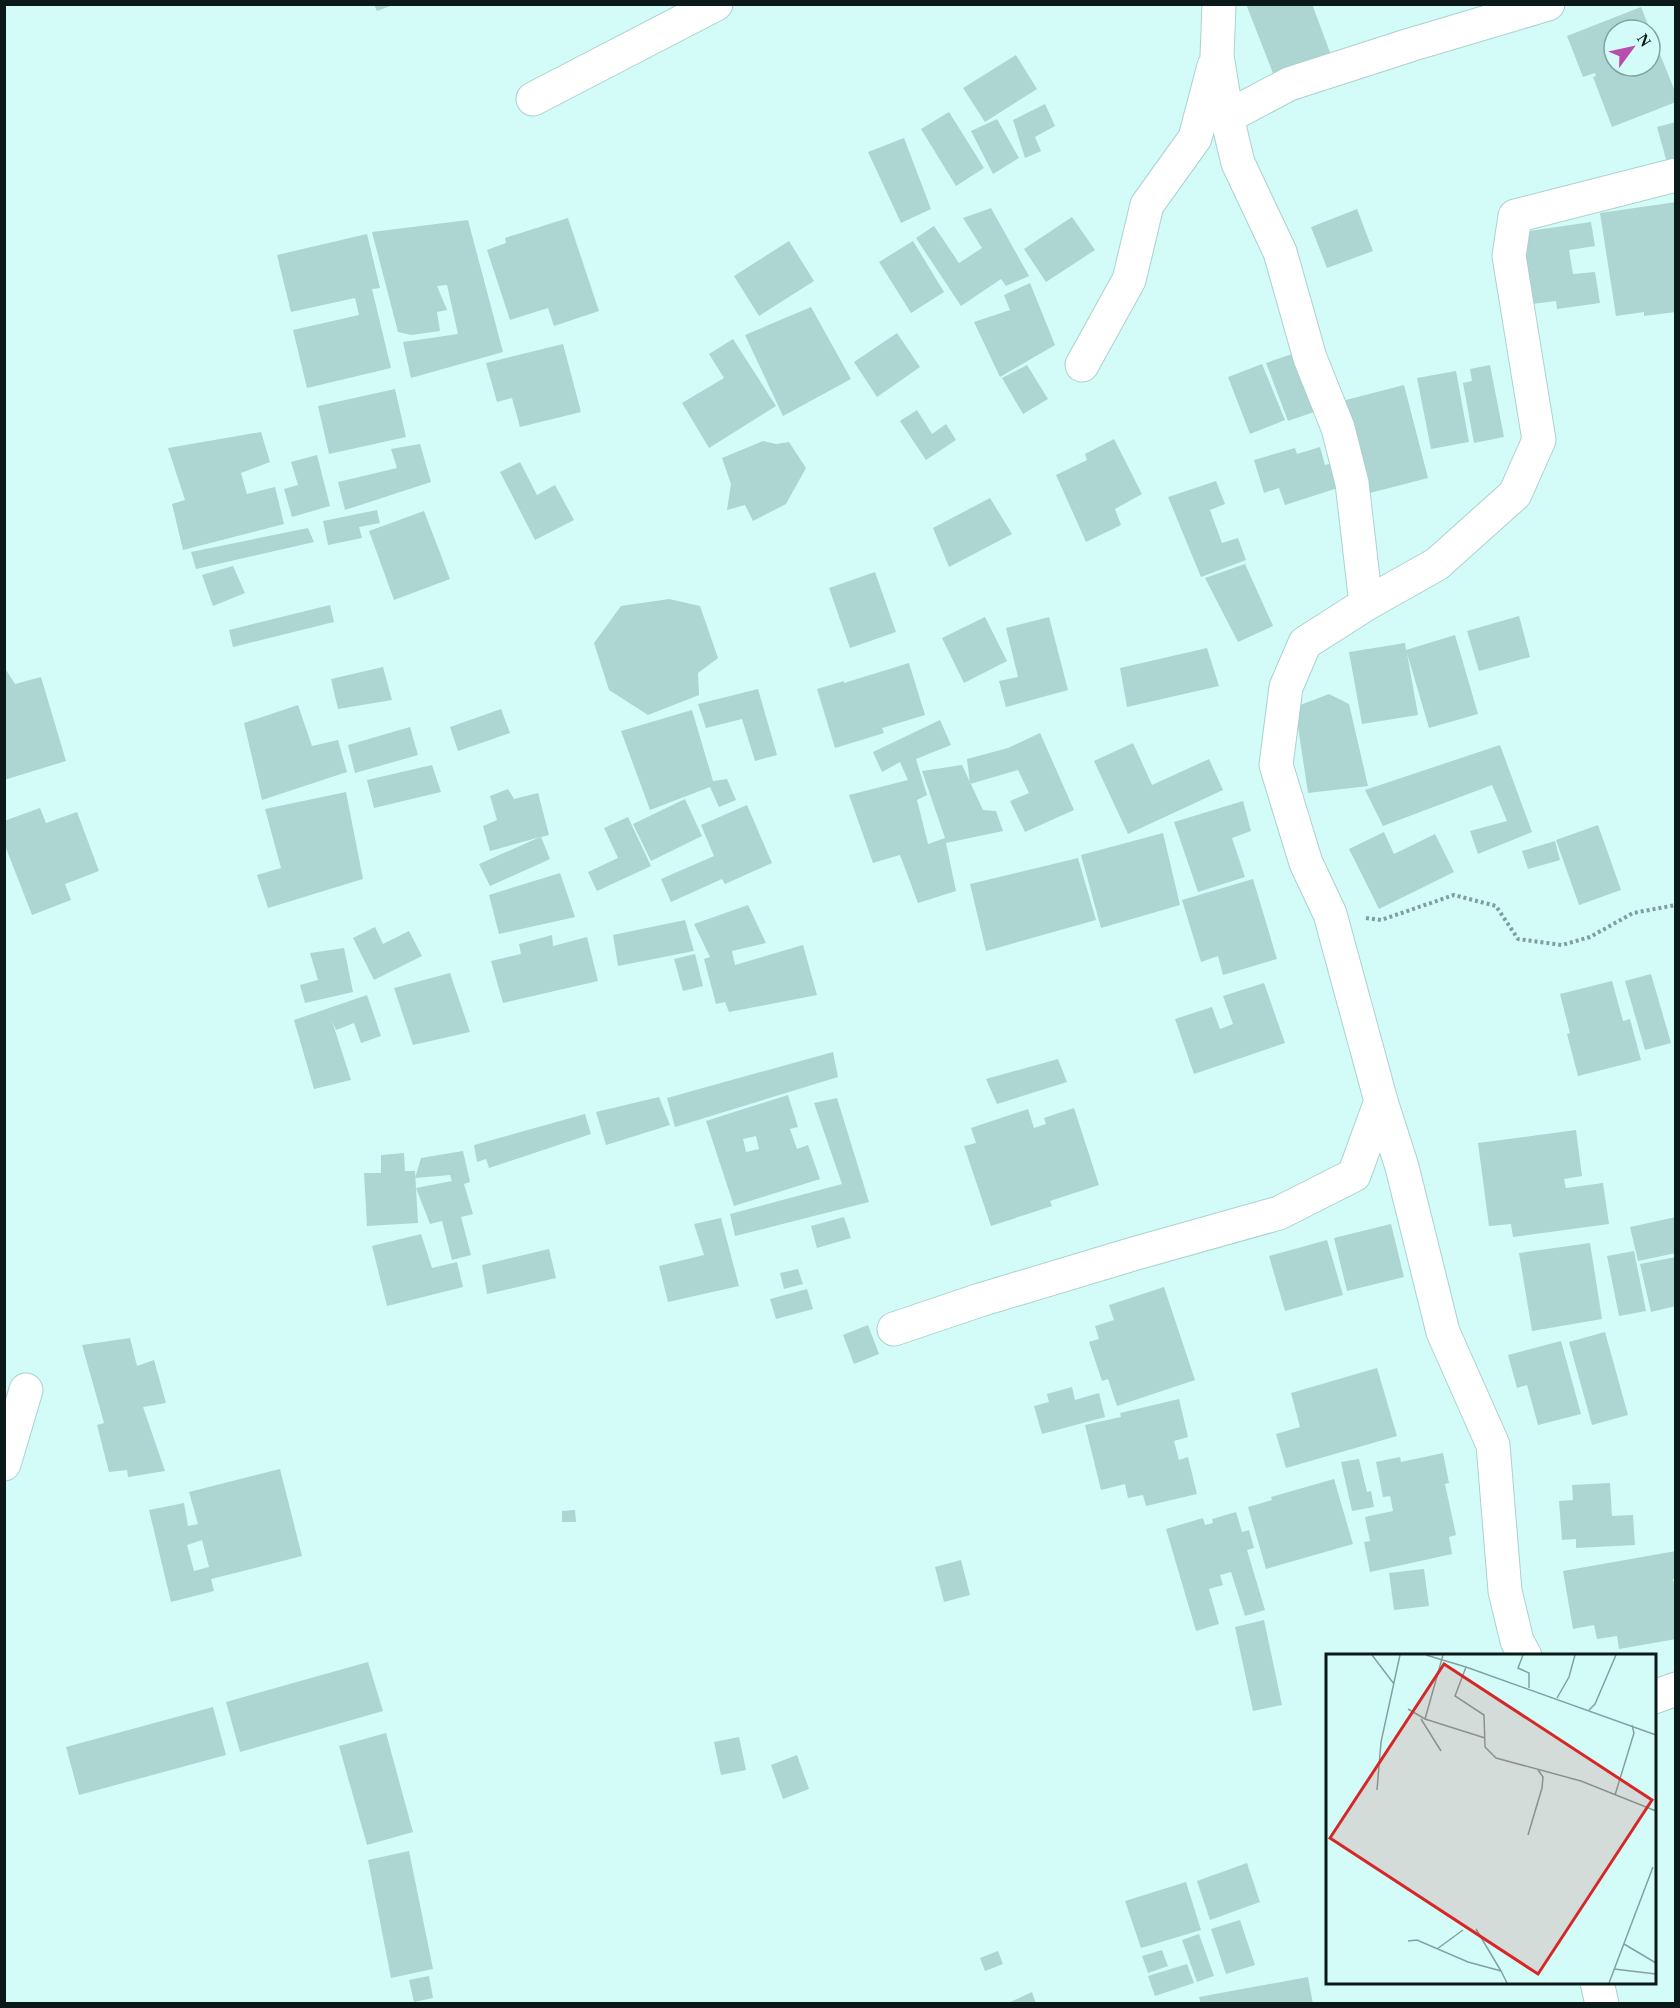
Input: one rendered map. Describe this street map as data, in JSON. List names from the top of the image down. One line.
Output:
{"north":"top right"}
